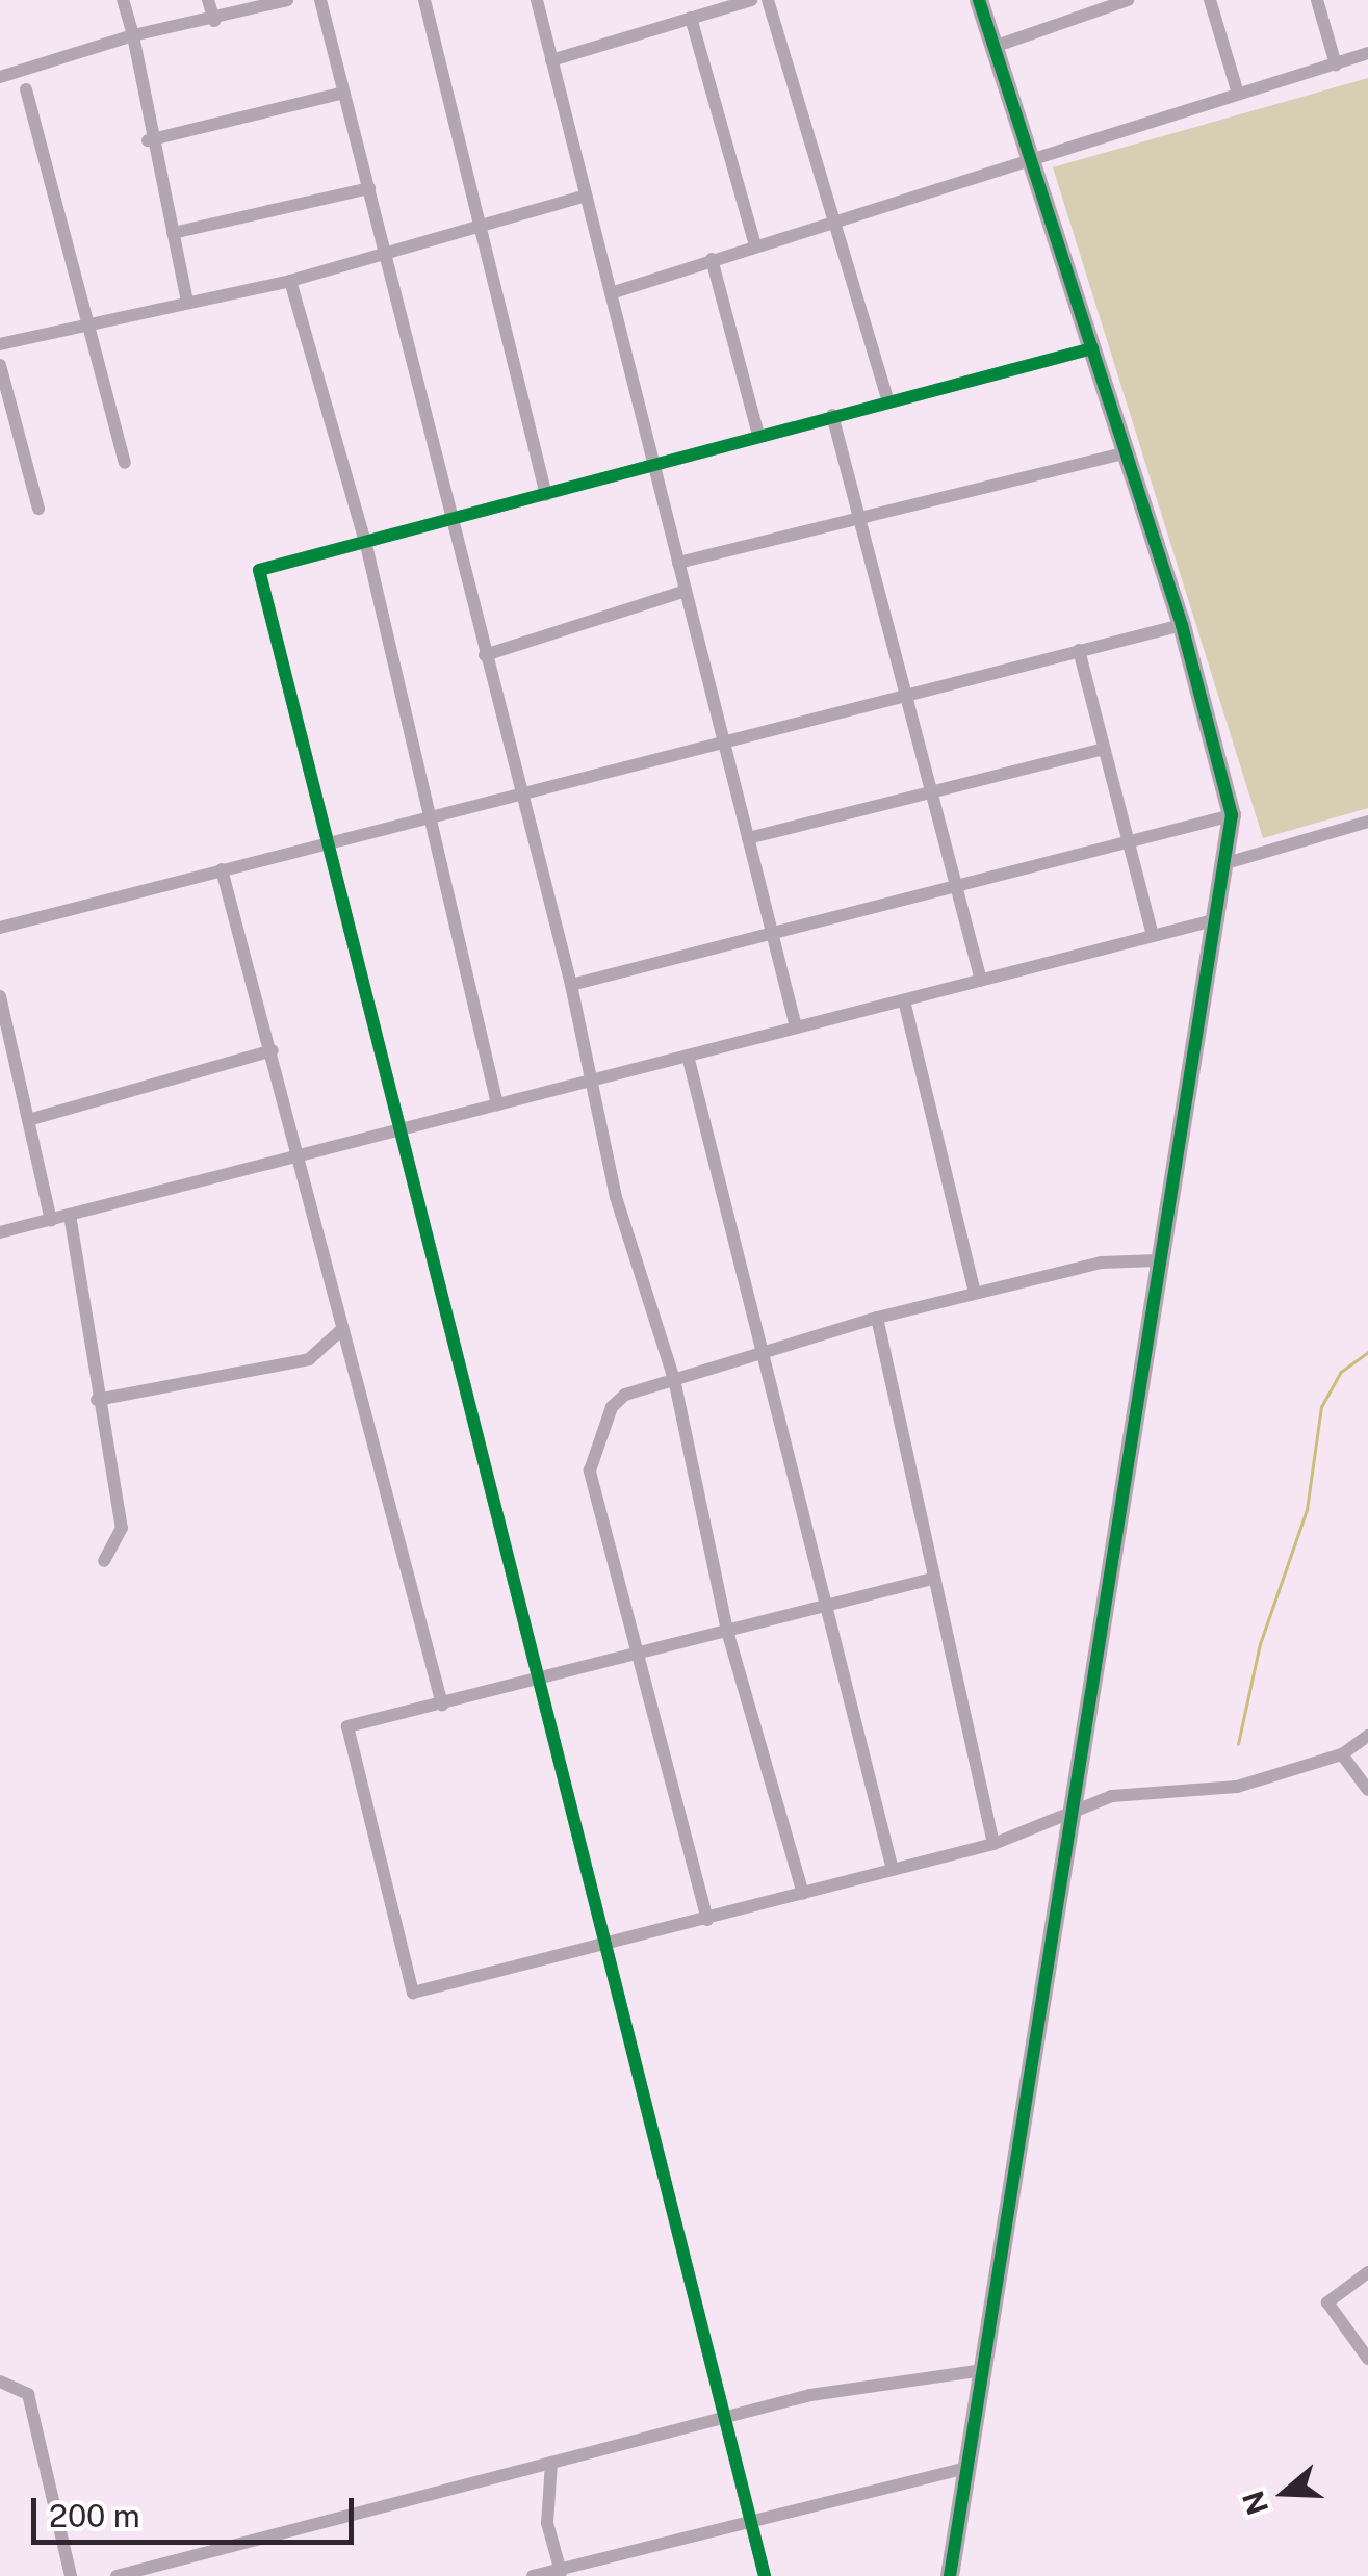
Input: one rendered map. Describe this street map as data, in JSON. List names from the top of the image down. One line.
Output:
{"scale_bar":"200 m","north":"left"}
